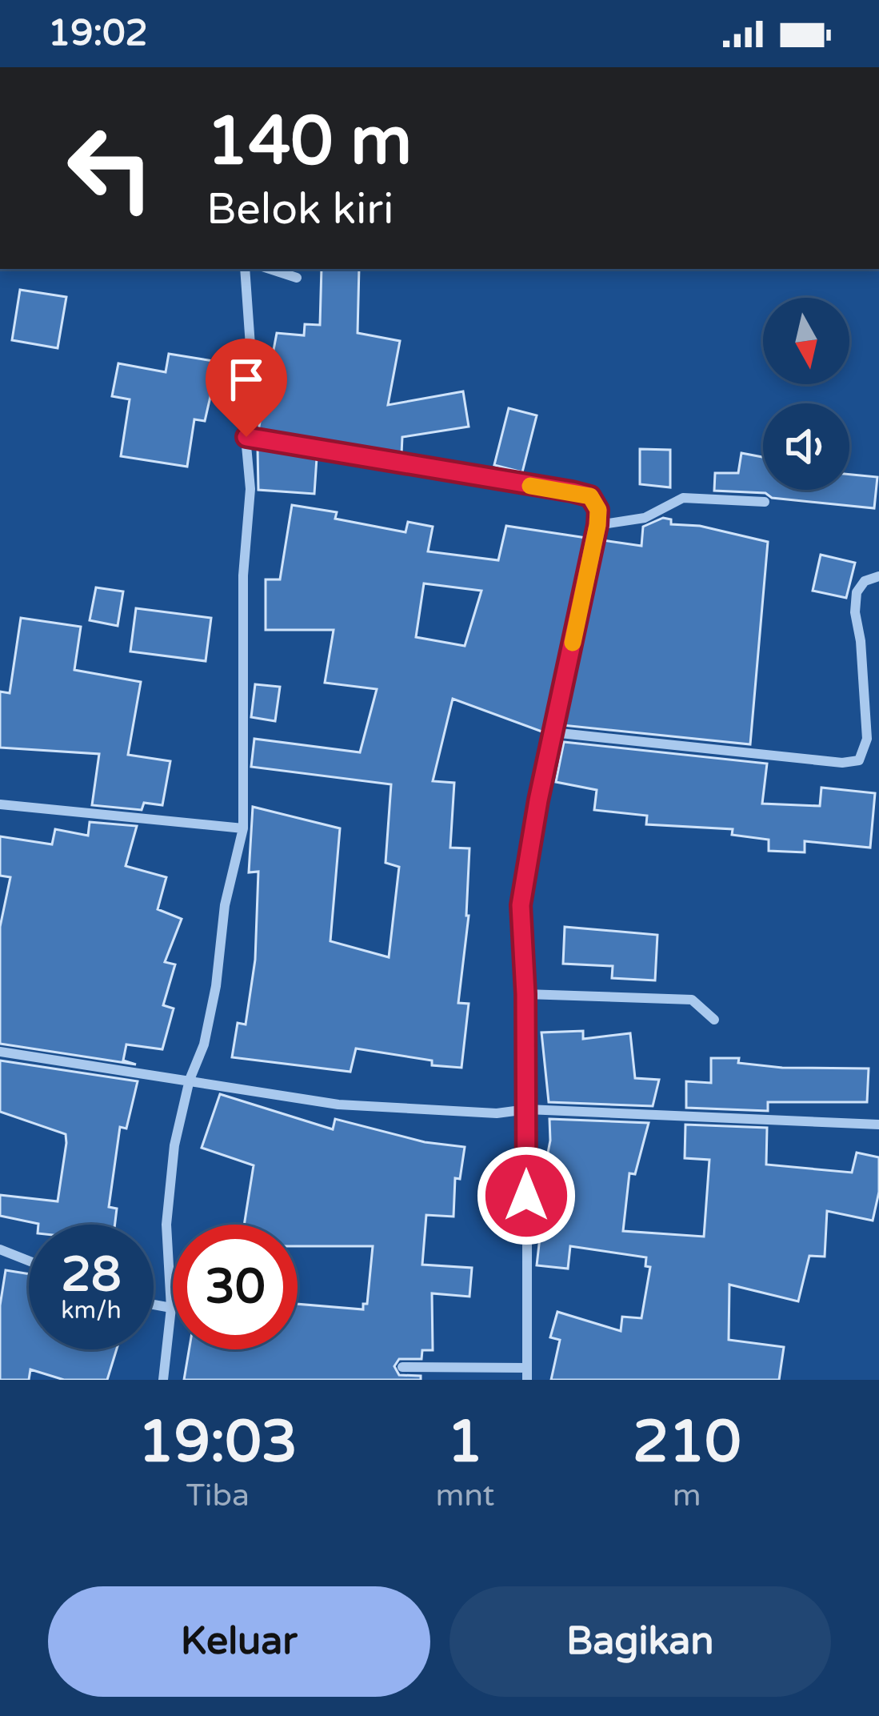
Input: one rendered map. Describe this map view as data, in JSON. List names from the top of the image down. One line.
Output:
{"north":"bottom","page":{"status":"19:02","turn":["140 m","Belok kiri"],"speed":"28 km/h","limit":"30","eta":["19:03","Tiba","1","mnt","210","m"],"buttons":["Keluar","Bagikan"]}}
